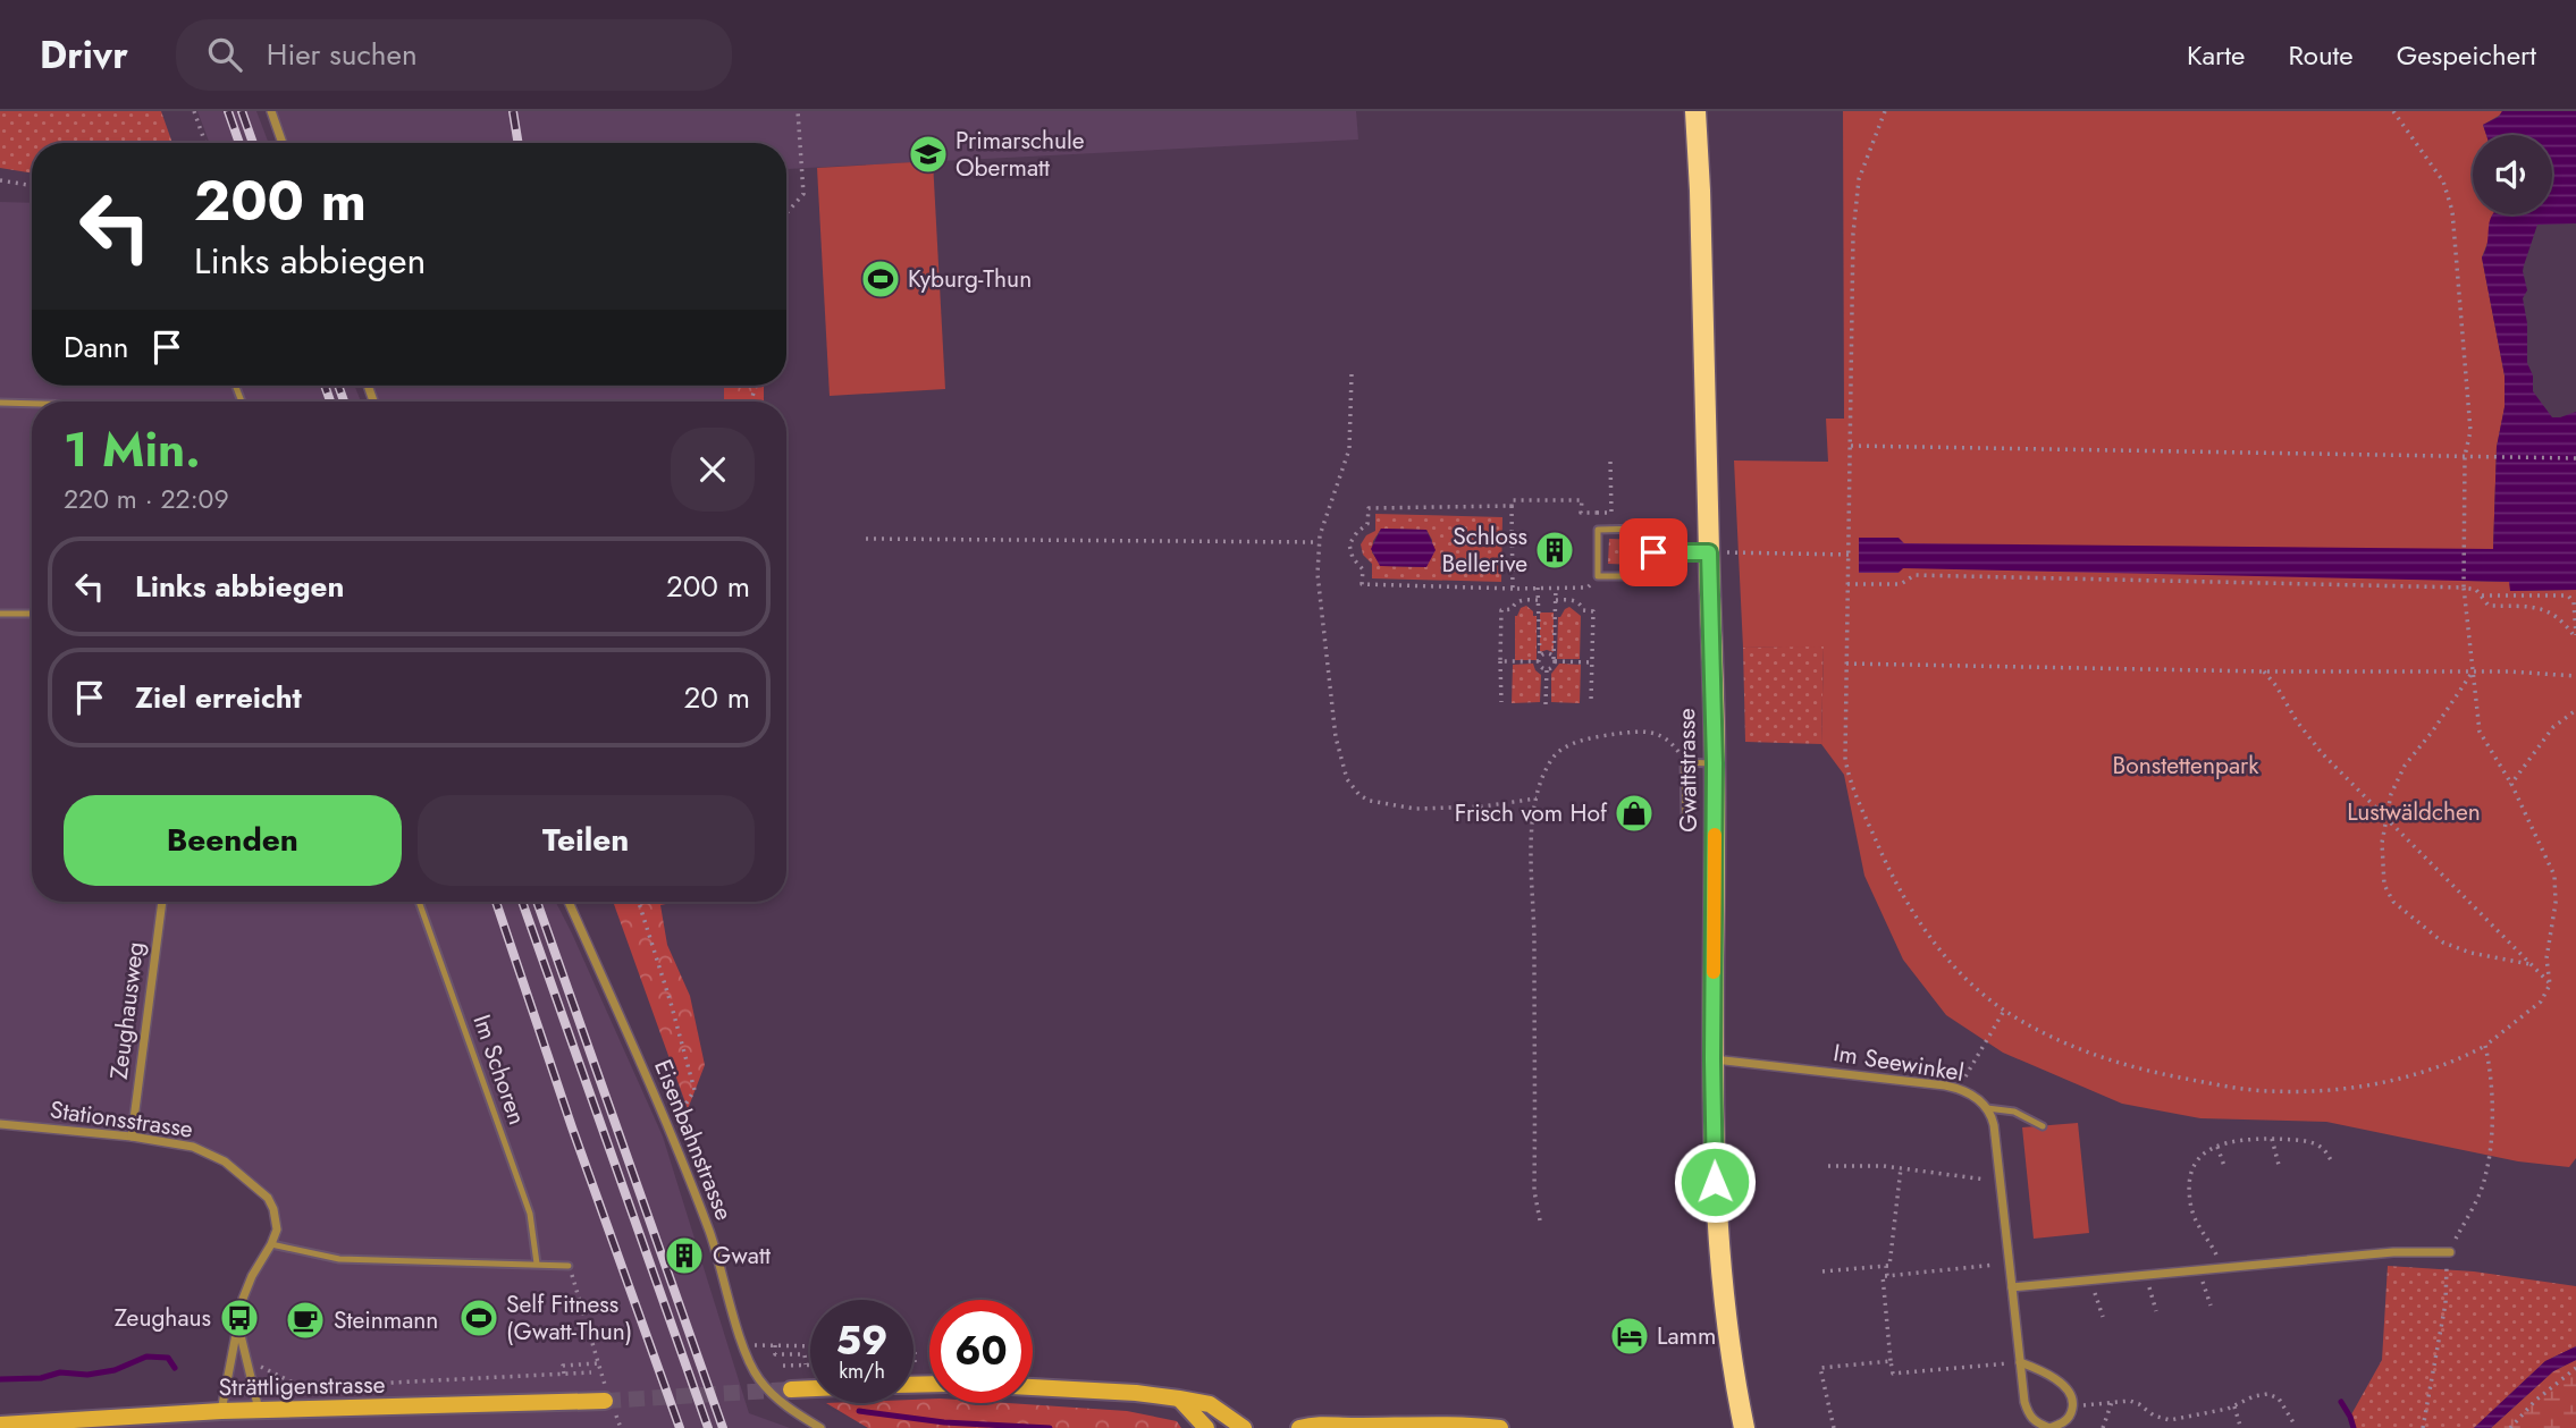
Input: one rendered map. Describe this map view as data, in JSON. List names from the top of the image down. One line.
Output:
{"streets":{"main road":["Gwattstrasse","Strättligenstrasse"],"street":["Zeughausweg","Im Seewinkel","Stationsstrasse","Eisenbahnstrasse"],"lane":["Im Schoren"]},"crossings":[["Gwattstrasse","Im Seewinkel"],["Zeughausweg","Stationsstrasse"]],"parks":["Bonstettenpark","Lustwäldchen"],"places":{"school or university":["Primarschule Obermatt"],"sports":["Kyburg-Thun","Self Fitness (Gwatt-Thun)"],"building":["Schloss Bellerive","Gwatt"],"shop":["Frisch vom Hof"],"bus stop":["Zeughaus"],"cafe":["Steinmann"],"hotel":["Lamm"]},"page":{"header":"Drivr","search":"Hier suchen","nav":["Karte","Route","Gespeichert"],"turn":["200 m","Links abbiegen"],"then":"Dann","heading":["1 Min.","220 m · 22:09"],"list":[{"name":"Links abbiegen","value":"200 m"},{"name":"Ziel erreicht","value":"20 m"}],"buttons":["Beenden","Teilen"],"speed":"59 km/h","limit":"60"}}
